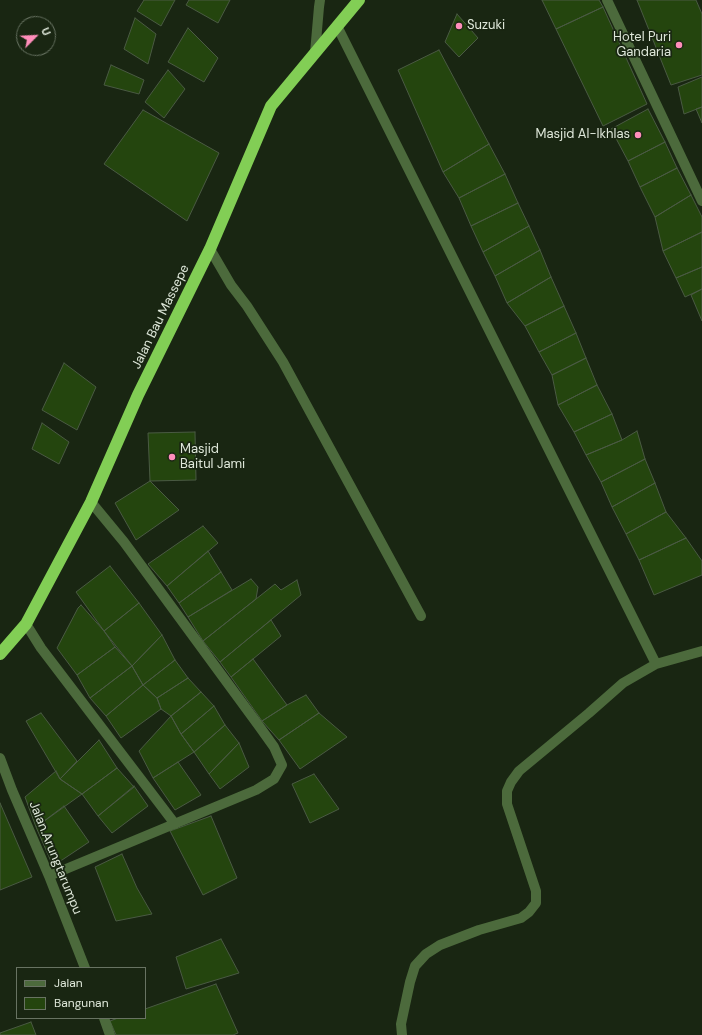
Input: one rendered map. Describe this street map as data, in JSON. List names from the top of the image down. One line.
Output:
{"streets":{"highway":["Jalan Bau Massepe"],"street":["Jalan.Arungtarumpu"]},"places":["Suzuki","Hotel Puri Gandaria","Masjid Al-Ikhlas","Masjid Baitul Jami"],"legend":["Jalan","Bangunan"],"north":"top right"}
